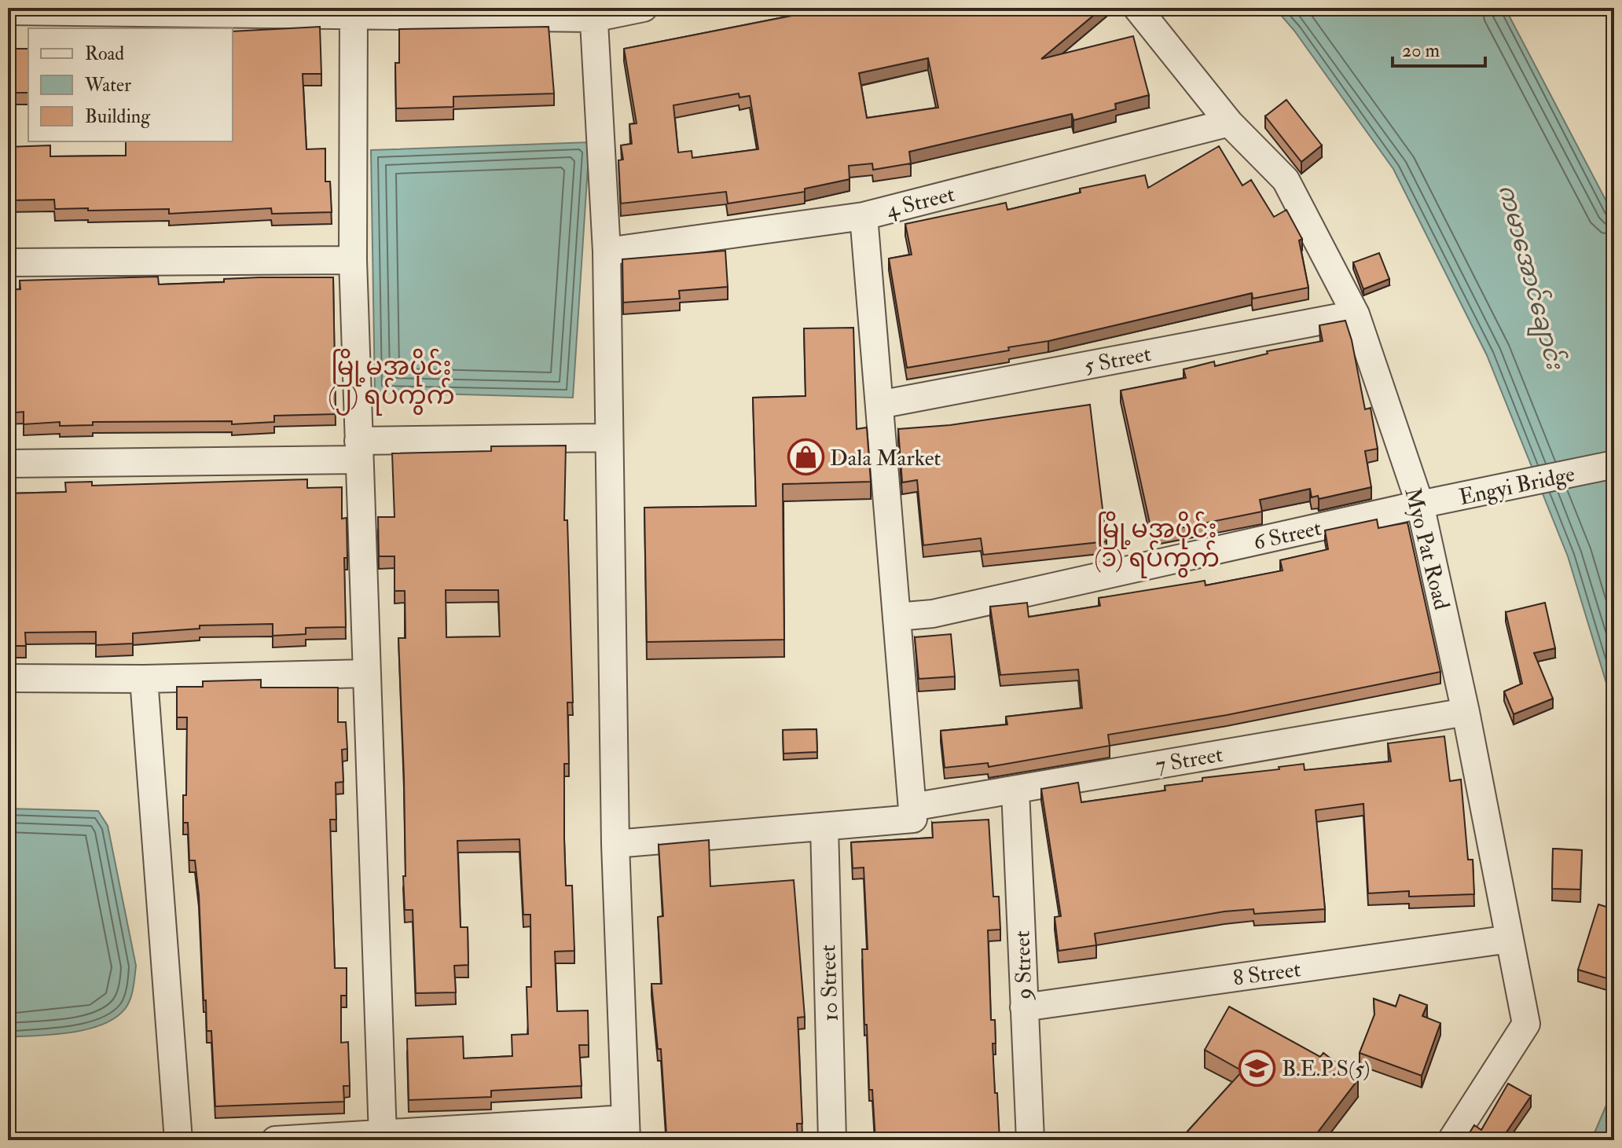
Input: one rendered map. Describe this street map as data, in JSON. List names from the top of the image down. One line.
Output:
{"streets":{"street":["4 Street","5 Street","Engyi Bridge","6 Street","Myo Pat Road","7 Street","9 Street","8 Street","10 Street"]},"crossings":[["4 Street","Myo Pat Road"],["5 Street","Myo Pat Road"],["Engyi Bridge","6 Street"],["Engyi Bridge","Myo Pat Road"],["6 Street","Myo Pat Road"],["Myo Pat Road","7 Street"],["Myo Pat Road","8 Street"],["7 Street","9 Street"],["9 Street","8 Street"]],"districts":["မြို့မအပိုင်း (၂) ရပ်ကွက်","မြို့မအပိုင်း (၁) ရပ်ကွက်"],"water":["ကမာအောင်ချောင်း"],"places":{"shop":["Dala Market"],"school or university":["B.E.P.S(5)"]},"legend":["Road","Water","Building"],"scale_bar":"20 m"}
